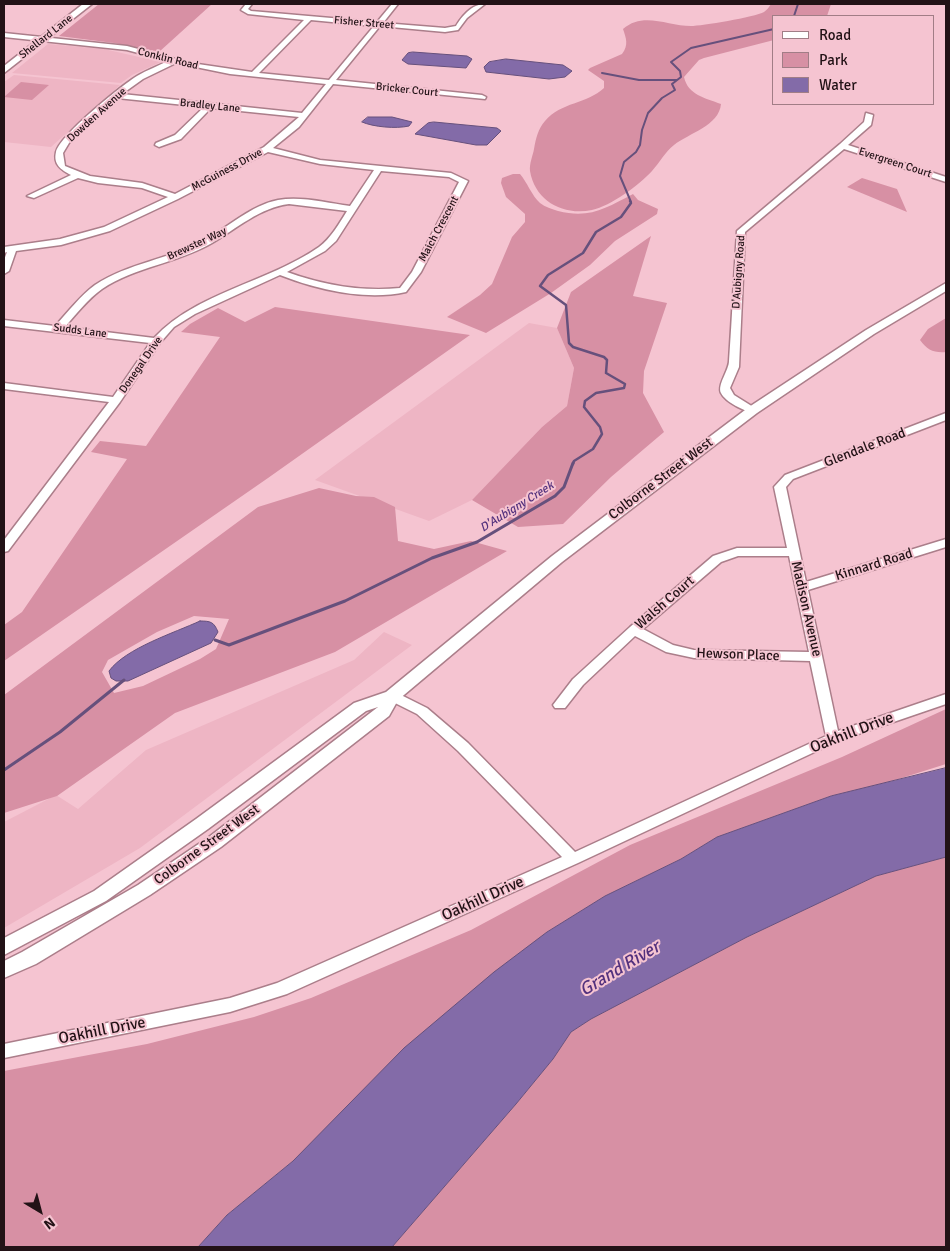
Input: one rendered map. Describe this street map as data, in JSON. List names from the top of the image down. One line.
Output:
{"streets":{"main road":["Shellard Lane","Colborne Street West"],"street":["Fisher Street","Conklin Road","Bricker Court","Bradley Lane","Dowden Avenue","Evergreen Court","McGuiness Drive","Maich Crescent","Brewster Way","D'Aubigny Road","Sudds Lane","Donegal Drive","Glendale Road","Kinnard Road","Walsh Court","Madison Avenue","Hewson Place","Oakhill Drive"]},"crossings":[["Fisher Street","McGuiness Drive"],["Shellard Lane","Conklin Road"],["Conklin Road","Bricker Court"],["Conklin Road","Dowden Avenue"],["Conklin Road","McGuiness Drive"],["Bricker Court","McGuiness Drive"],["Bradley Lane","Dowden Avenue"],["Bradley Lane","McGuiness Drive"],["Dowden Avenue","McGuiness Drive"],["Evergreen Court","D'Aubigny Road"],["McGuiness Drive","Maich Crescent"],["Maich Crescent","Donegal Drive"],["Brewster Way","Sudds Lane"],["Brewster Way","Donegal Drive"],["D'Aubigny Road","Colborne Street West"],["Sudds Lane","Donegal Drive"],["Glendale Road","Madison Avenue"],["Kinnard Road","Madison Avenue"],["Walsh Court","Madison Avenue"],["Walsh Court","Hewson Place"],["Madison Avenue","Hewson Place"],["Madison Avenue","Oakhill Drive"]],"water":["D'Aubigny Creek","Grand River"],"legend":["Road","Park","Water"],"north":"bottom right"}
